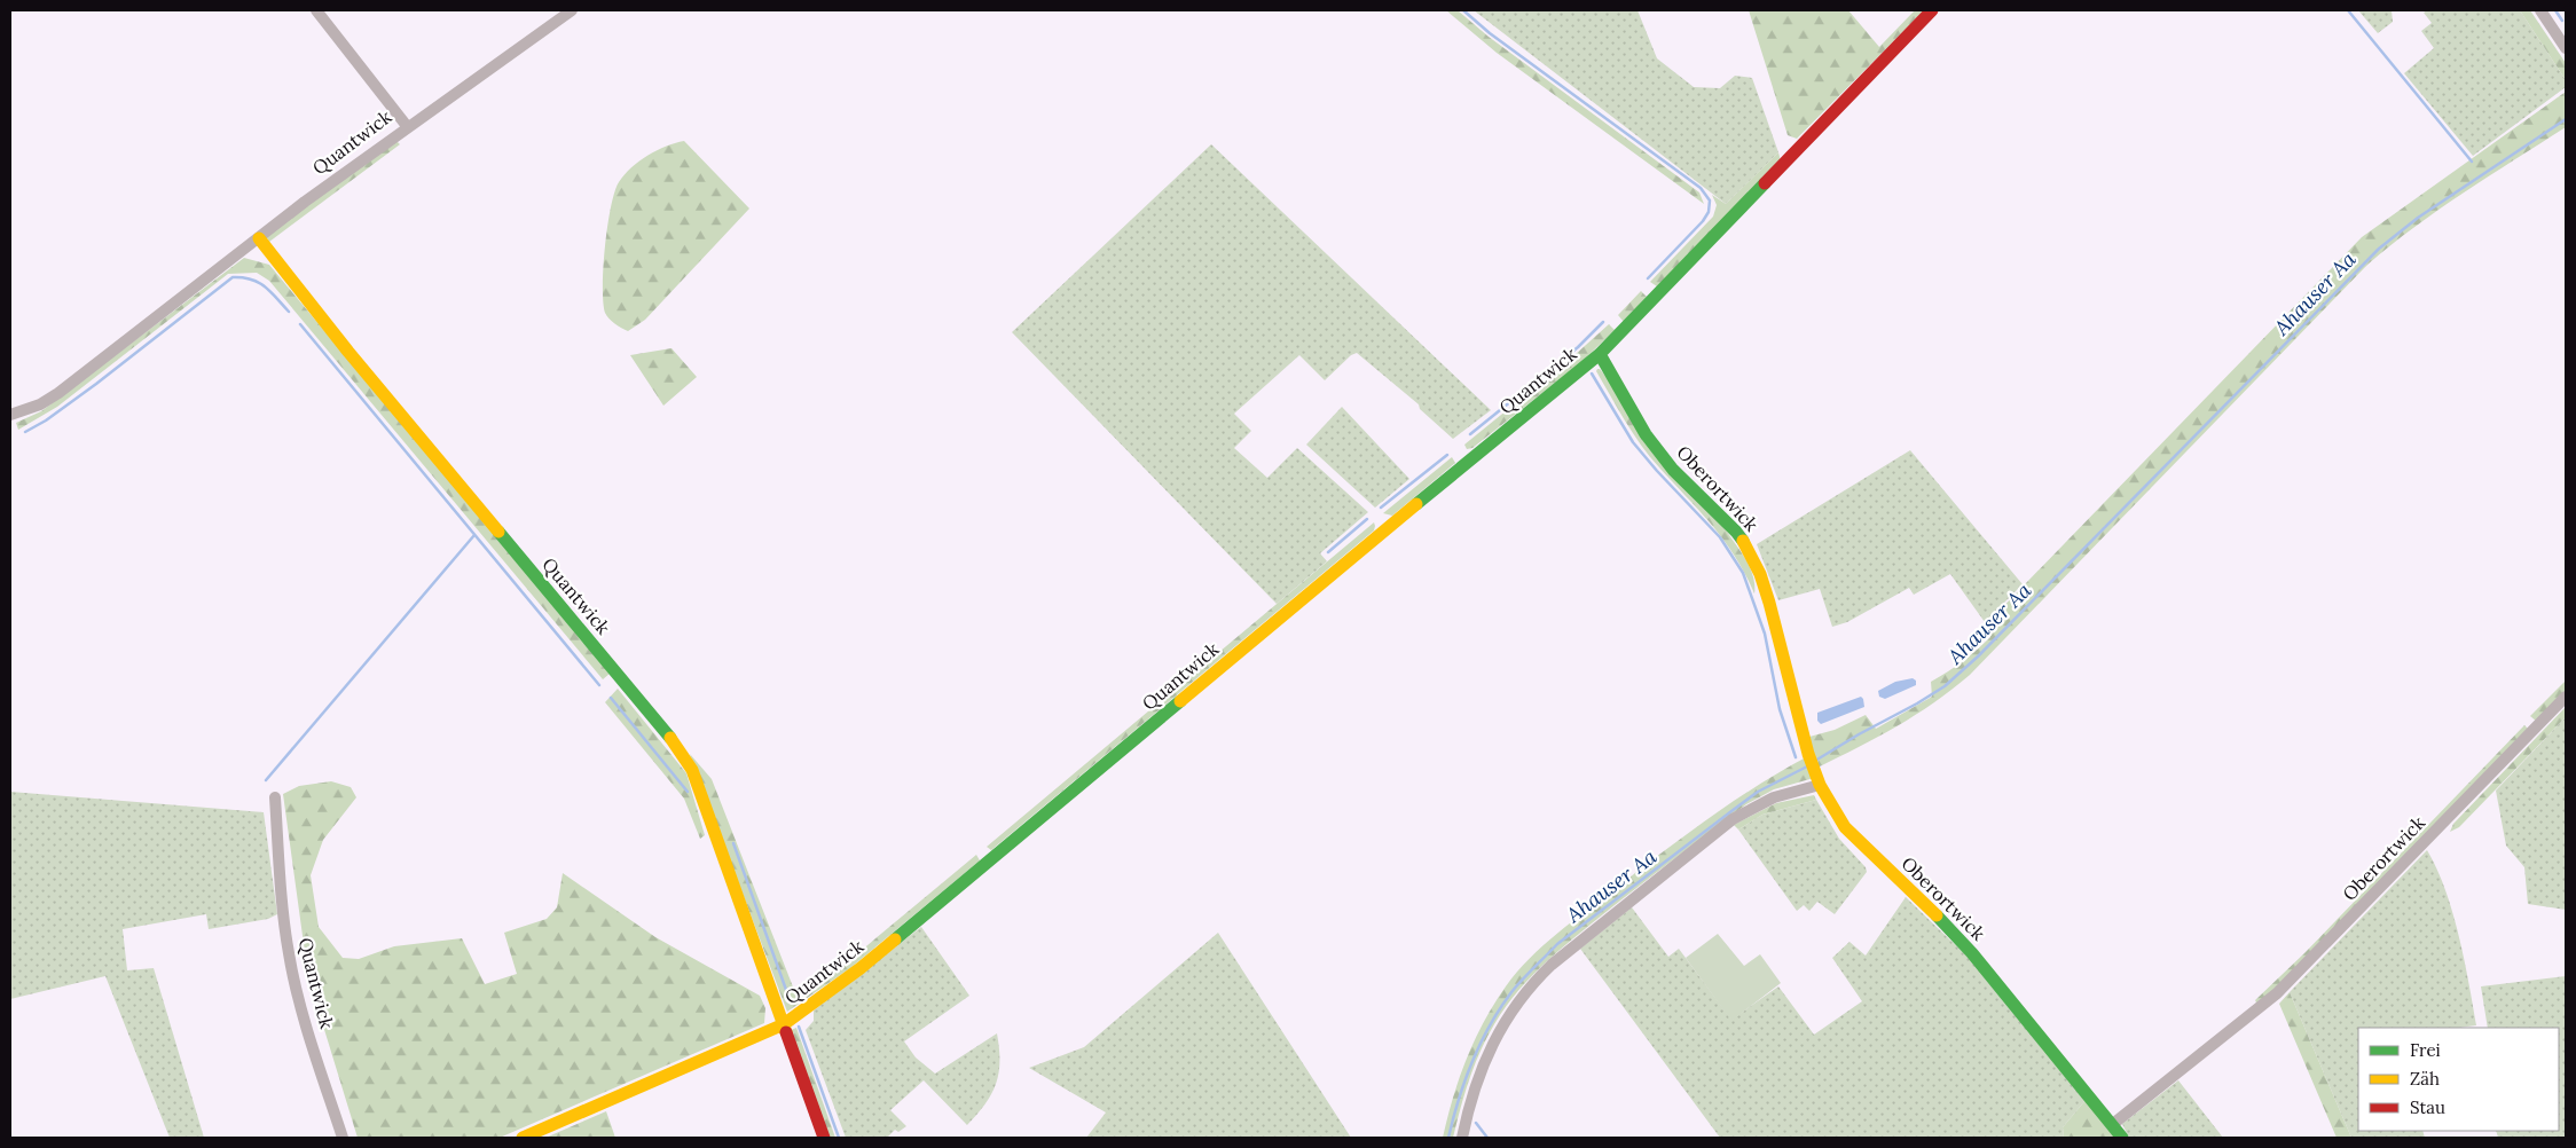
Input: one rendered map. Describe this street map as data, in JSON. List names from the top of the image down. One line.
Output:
{"streets":{"street":["Quantwick","Oberortwick"]},"crossings":[["Quantwick","Oberortwick"]],"water":["Ahauser Aa"],"legend":["Frei","Zäh","Stau"]}
